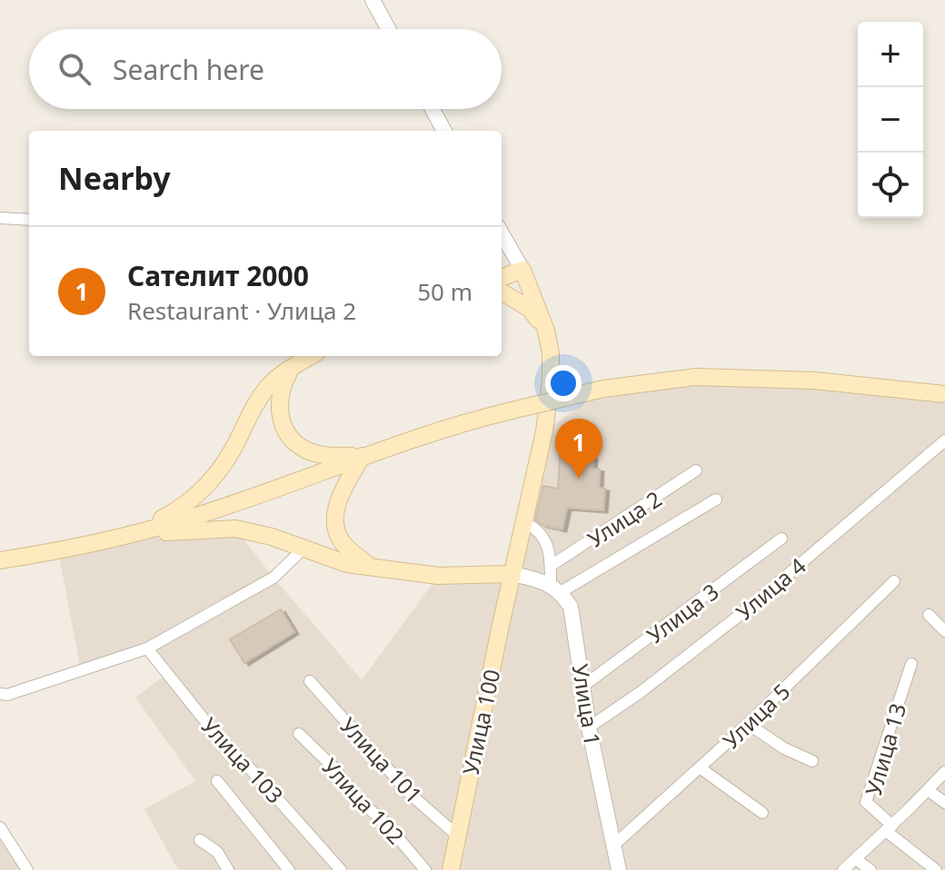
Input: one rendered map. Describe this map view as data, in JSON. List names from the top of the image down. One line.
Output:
{"streets":{"main road":["Улица 100"],"street":["Улица 2","Улица 4","Улица 3","Улица 1","Улица 5","Улица 13","Улица 103","Улица 101","Улица 102"]},"crossings":[["Улица 4","Улица 1"],["Улица 3","Улица 1"],["Улица 1","Улица 5"],["Улица 100","Улица 101"]],"page":{"map_buttons":["+","−"],"search":"Search here","heading":"Nearby","list":[{"mark":"1","name":"Сателит 2000","note":"Restaurant · Улица 2","value":"50 m"}],"pins":"1"}}
